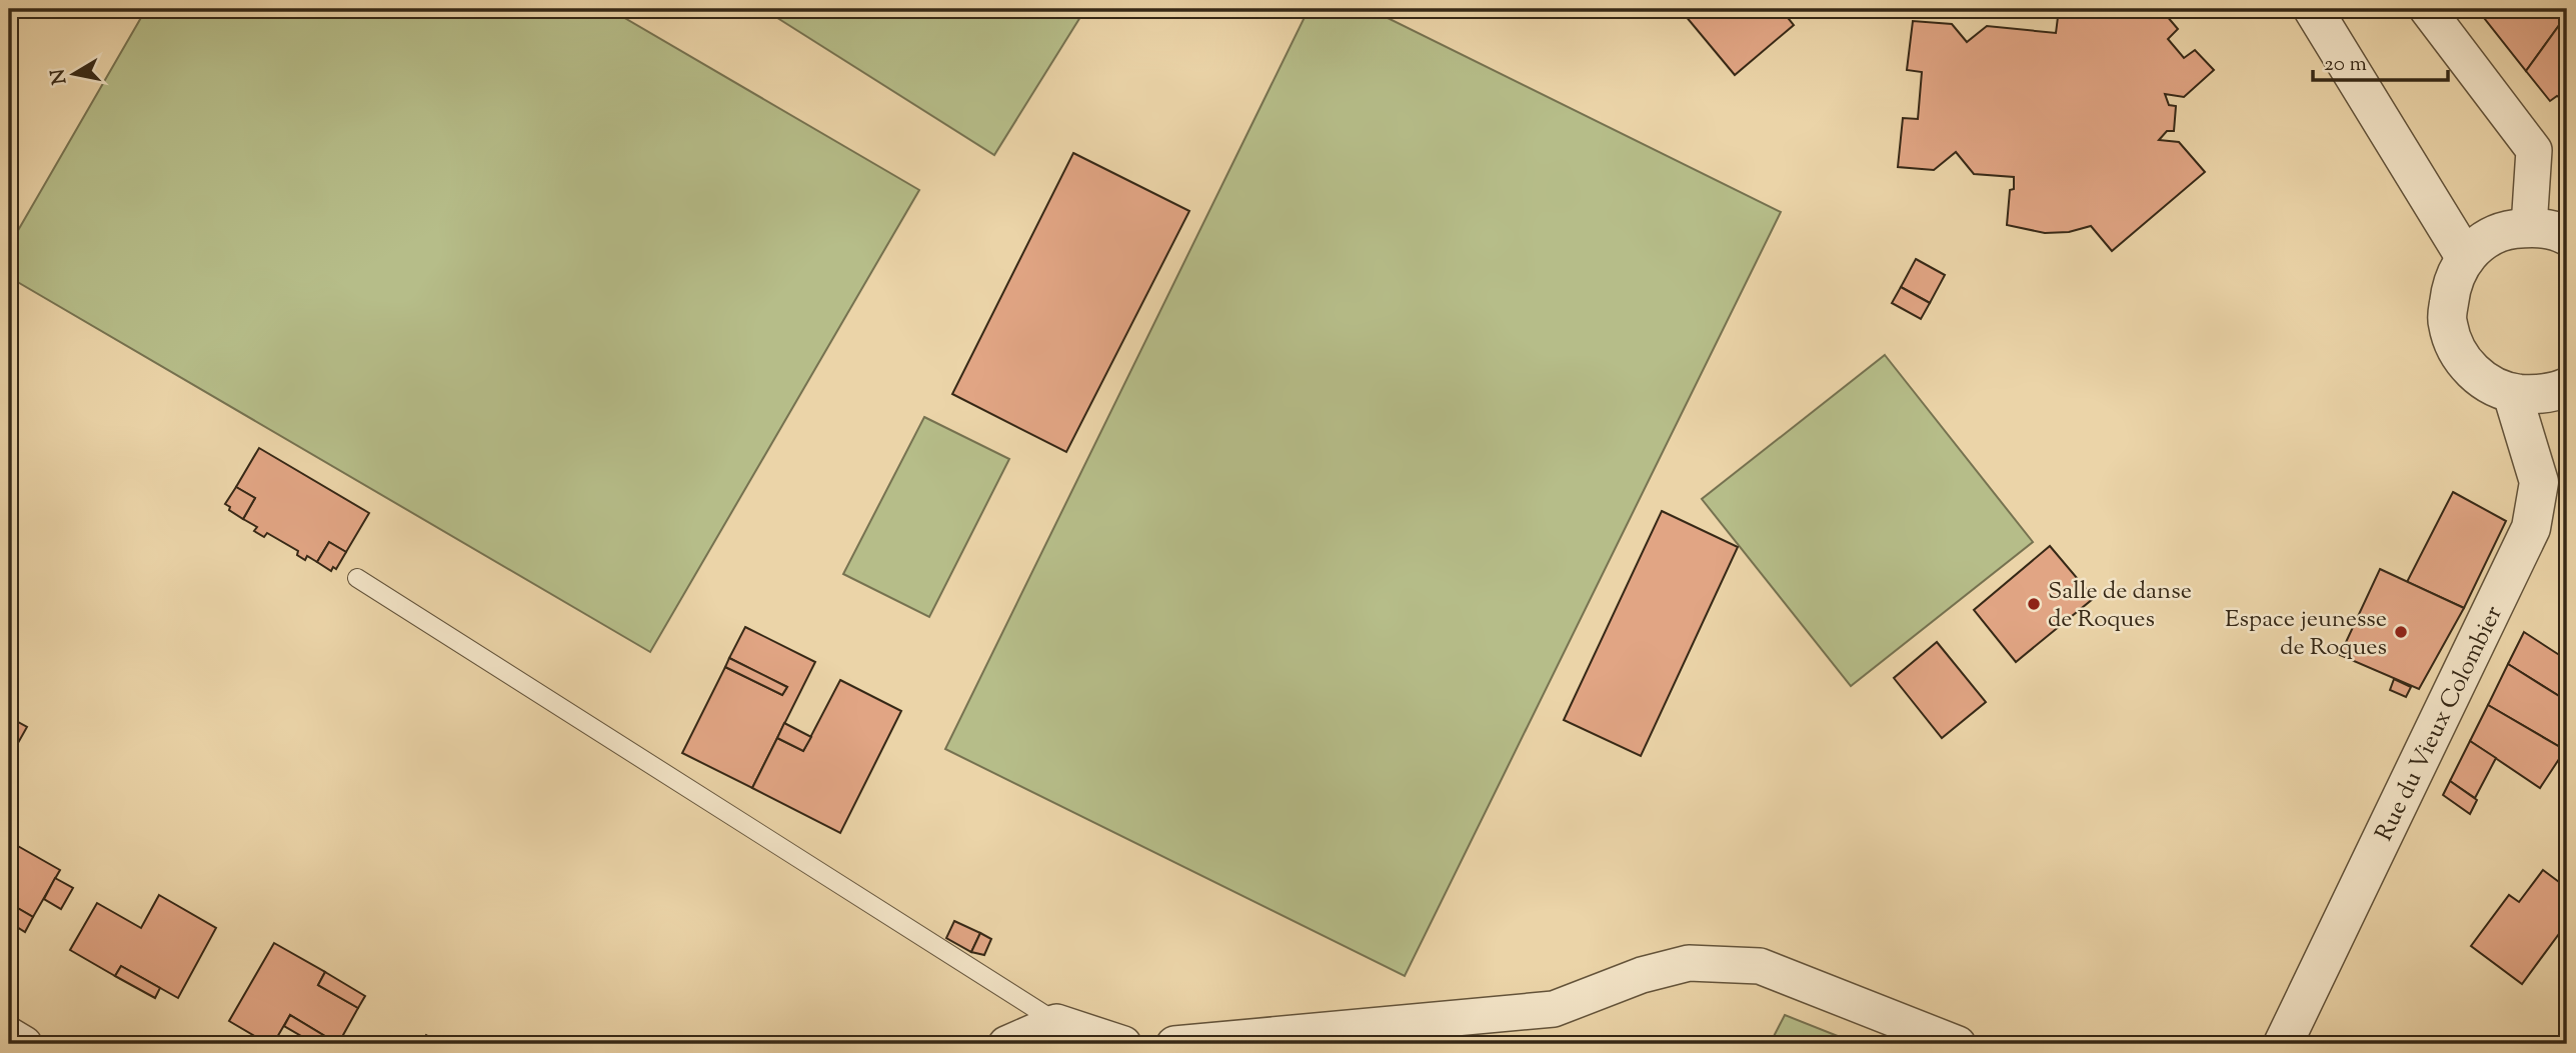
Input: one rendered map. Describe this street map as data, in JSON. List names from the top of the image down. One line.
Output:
{"streets":{"street":["Rue du Vieux Colombier"]},"places":["Salle de danse de Roques","Espace jeunesse de Roques"],"scale_bar":"20 m","north":"left"}
